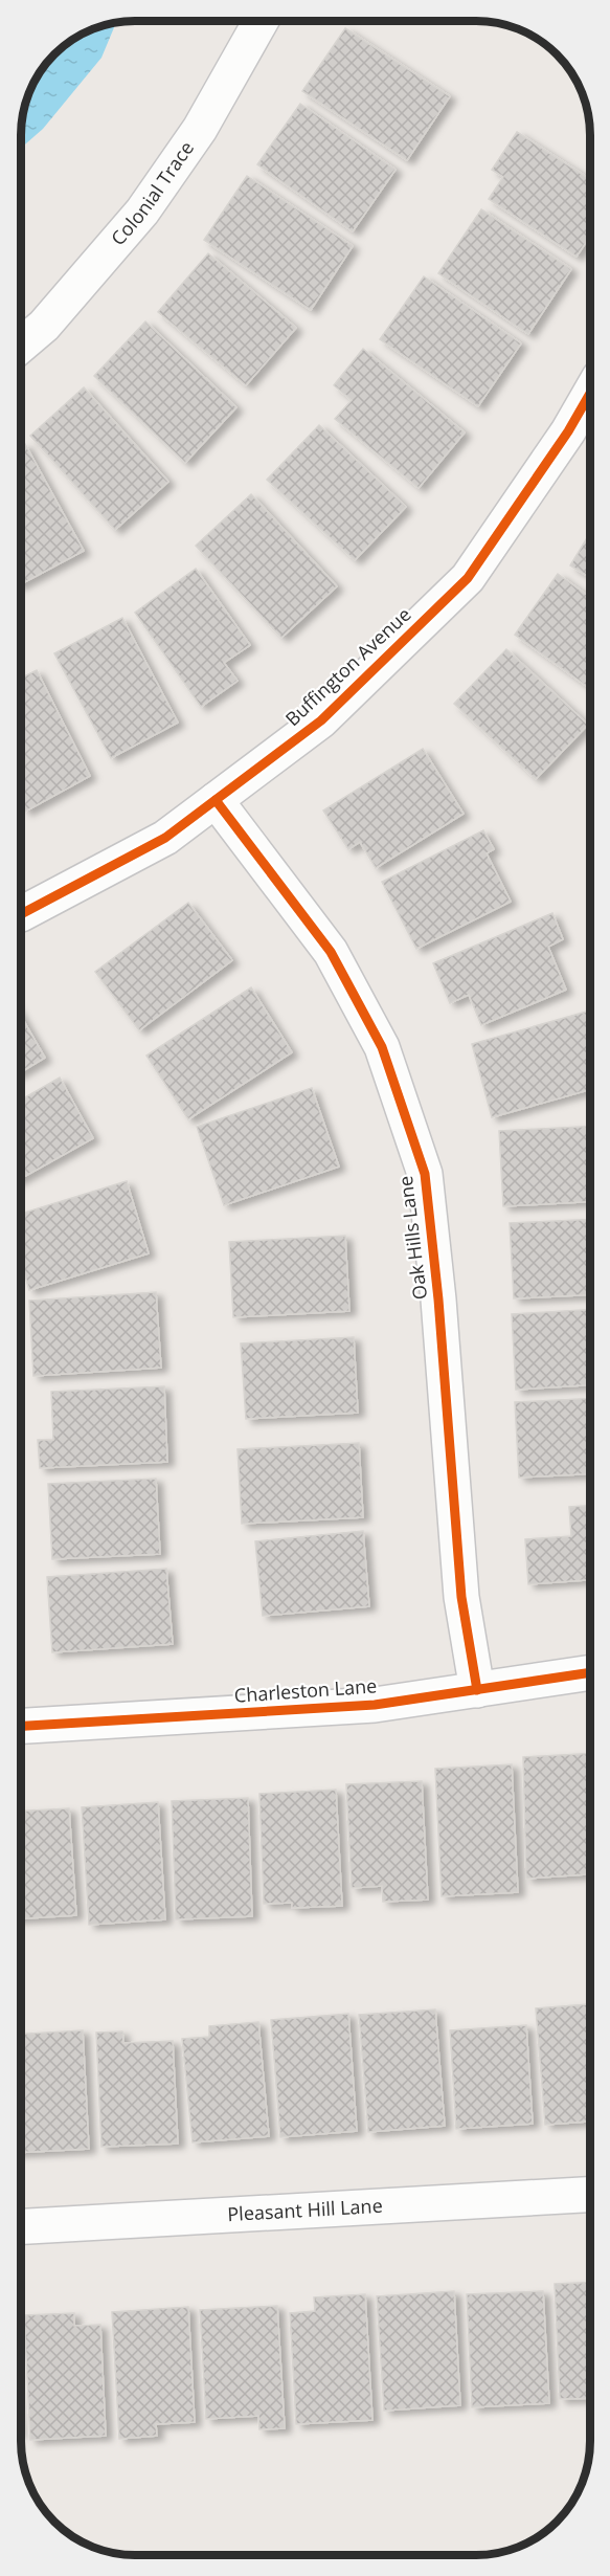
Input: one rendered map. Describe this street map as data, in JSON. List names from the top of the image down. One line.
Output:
{"streets":{"street":["Colonial Trace","Buffington Avenue","Oak Hills Lane","Charleston Lane","Pleasant Hill Lane"]},"crossings":[["Buffington Avenue","Oak Hills Lane"],["Oak Hills Lane","Charleston Lane"]]}
